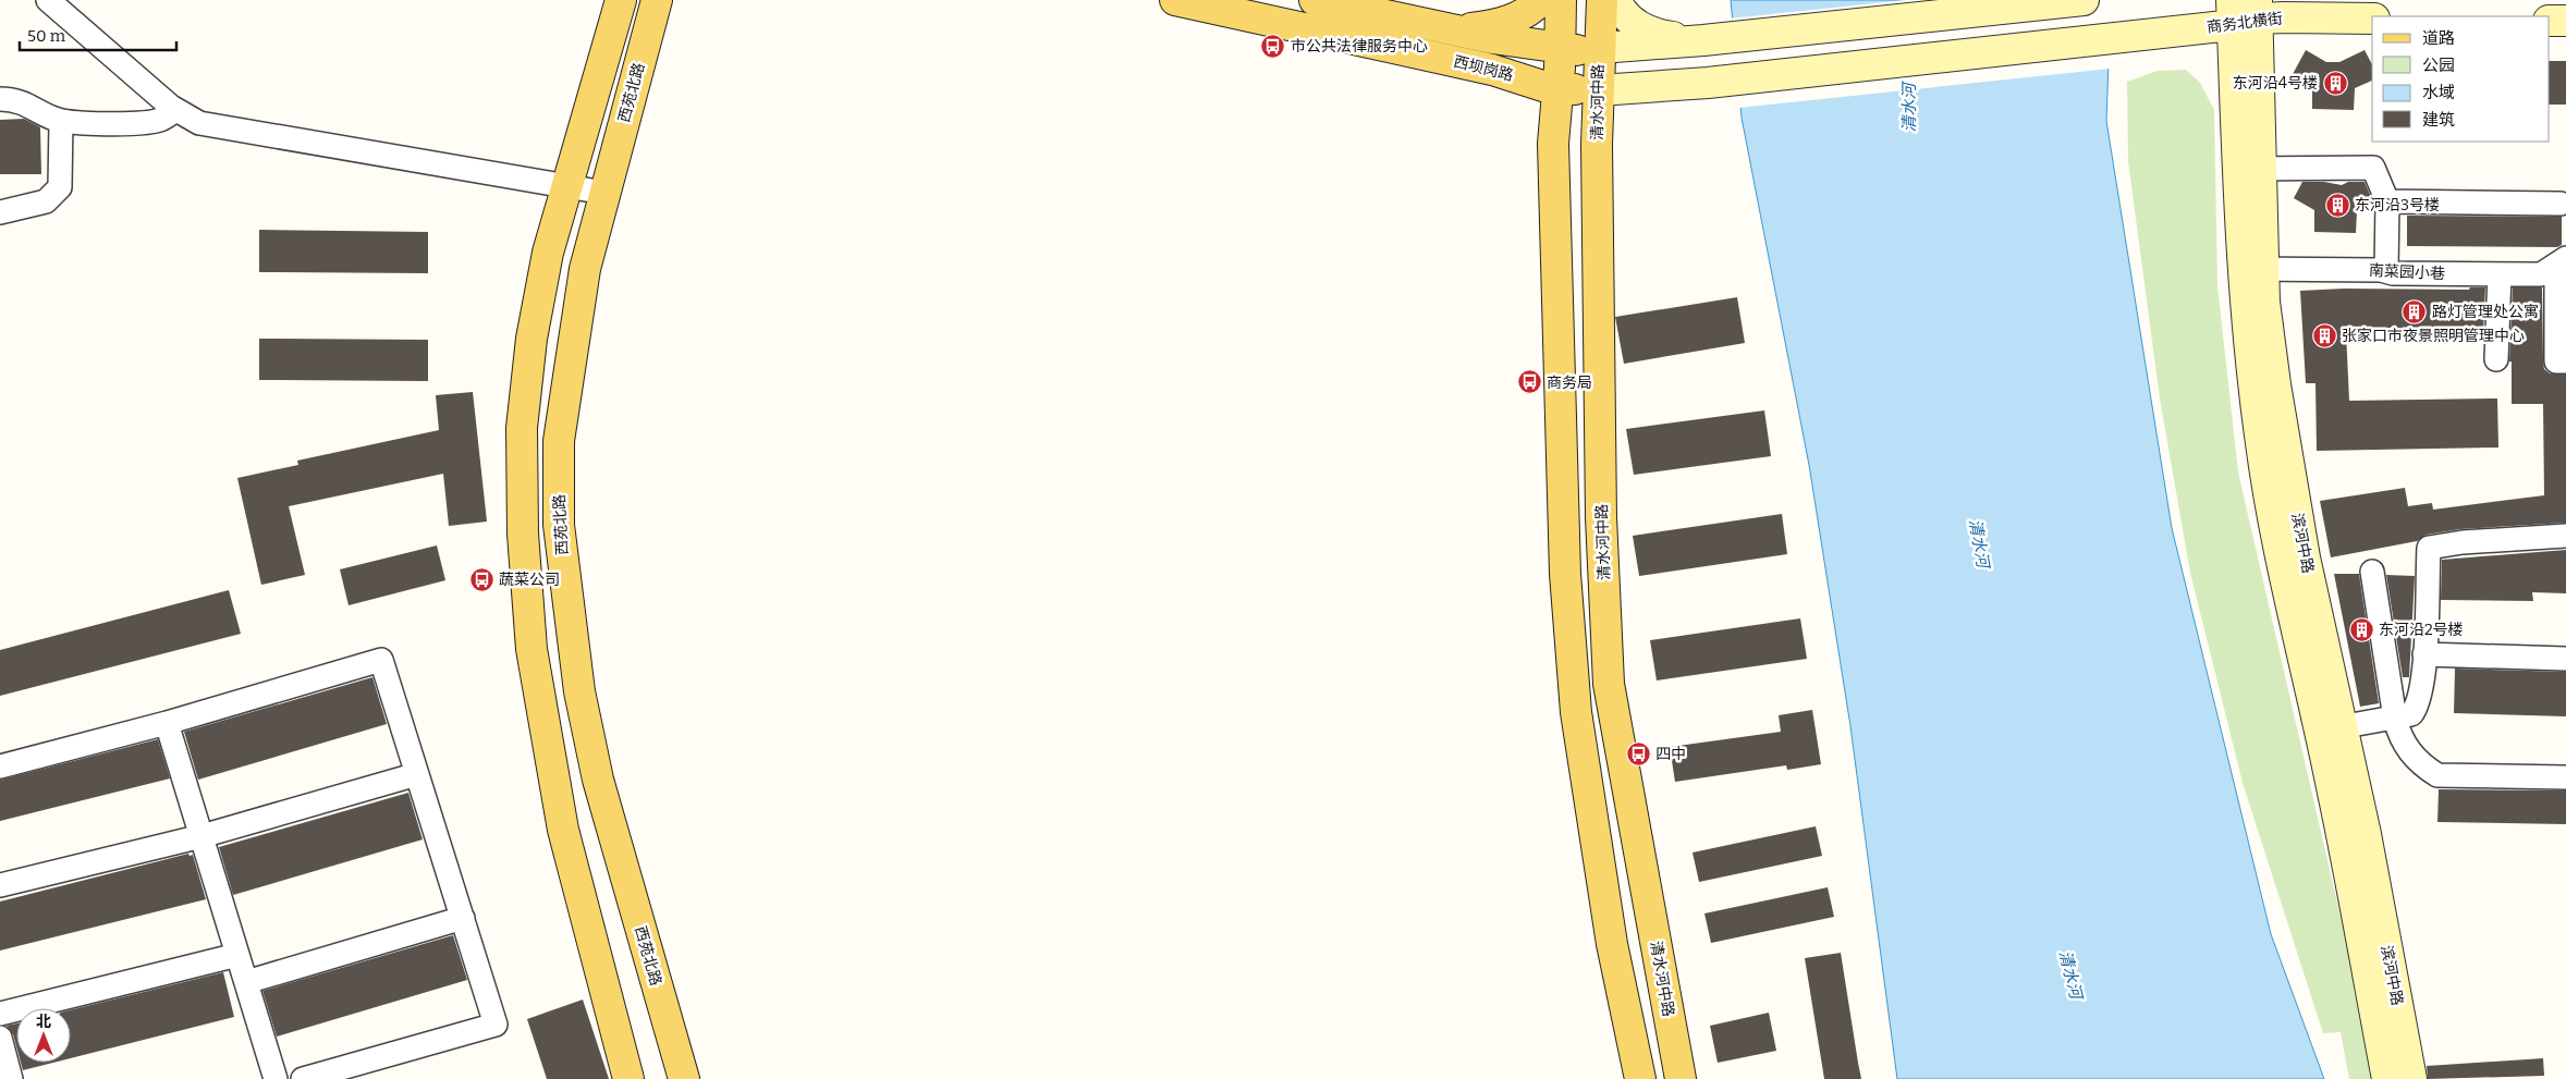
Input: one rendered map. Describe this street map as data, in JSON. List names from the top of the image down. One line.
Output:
{"streets":{"main road":["商务北横街","西坝岗路","西苑北路","清水河中路","滨河中路"],"street":["南菜园小巷"]},"crossings":[["商务北横街","滨河中路"],["西坝岗路","清水河中路"],["南菜园小巷","滨河中路"]],"water":["清水河"],"places":{"bus stop":["市公共法律服务中心","商务局","蔬菜公司","四中"],"building":["东河沿4号楼","东河沿3号楼","路灯管理处公寓","张家口市夜景照明管理中心","东河沿2号楼"]},"legend":["道路","公园","水域","建筑"],"scale_bar":"50 m","north":"top"}
